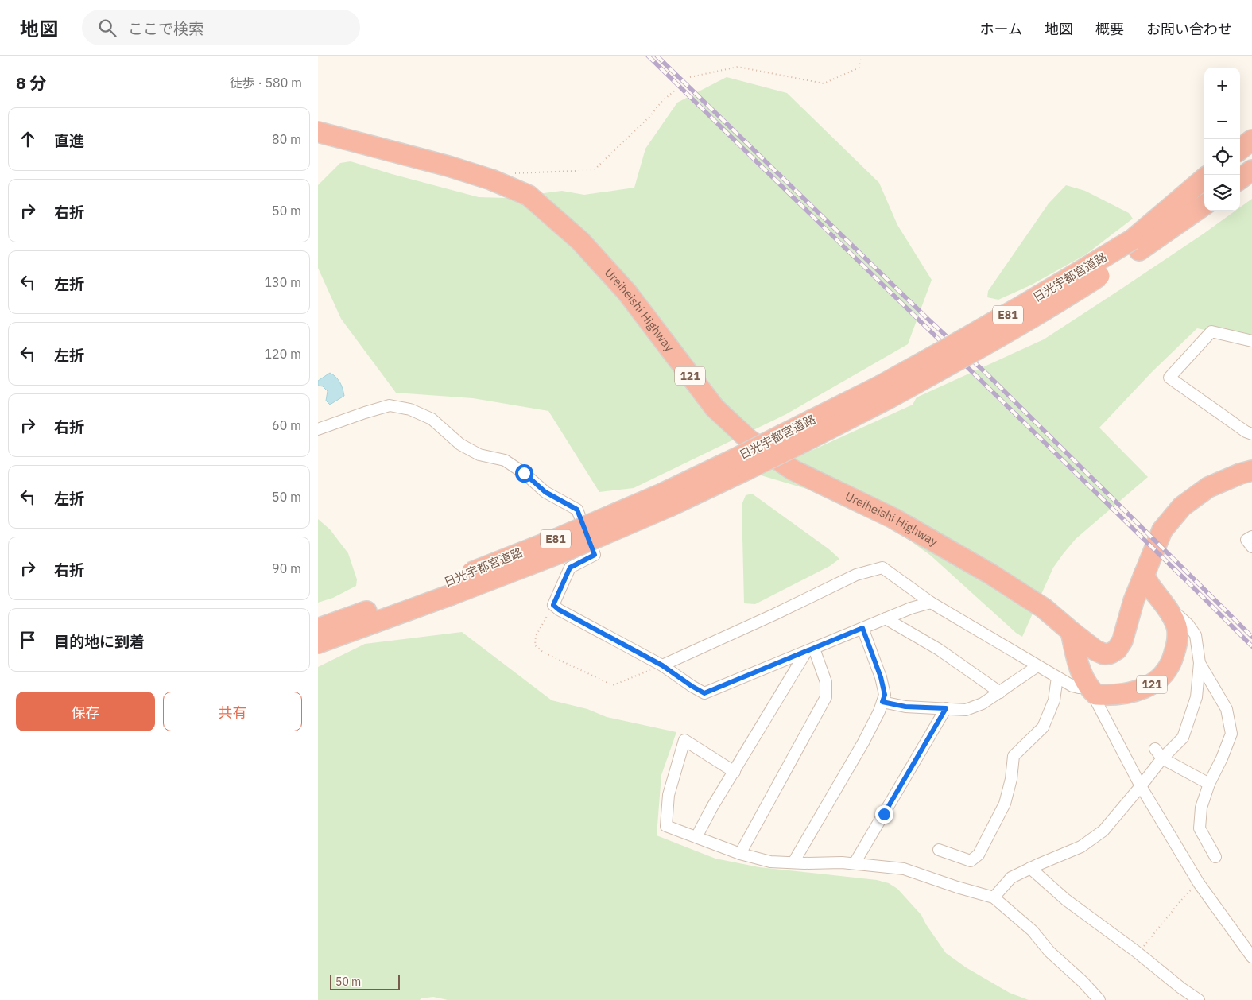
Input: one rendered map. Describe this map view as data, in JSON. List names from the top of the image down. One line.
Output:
{"streets":{"highway":["日光宇都宮道路","Ureiheishi Highway","E81","121"]},"crossings":[["Ureiheishi Highway","121"]],"scale_bar":"50 m","page":{"header":"地図","search":"ここで検索","nav":["ホーム","地図","概要","お問い合わせ"],"heading":["8 分","徒歩 · 580 m"],"map_buttons":["+","−"],"list":[["直進","80 m"],["右折","50 m"],["左折","130 m"],["左折","120 m"],["右折","60 m"],["左折","50 m"],["右折","90 m"],"目的地に到着"],"buttons":["保存","共有"],"scale":"50 m"}}
